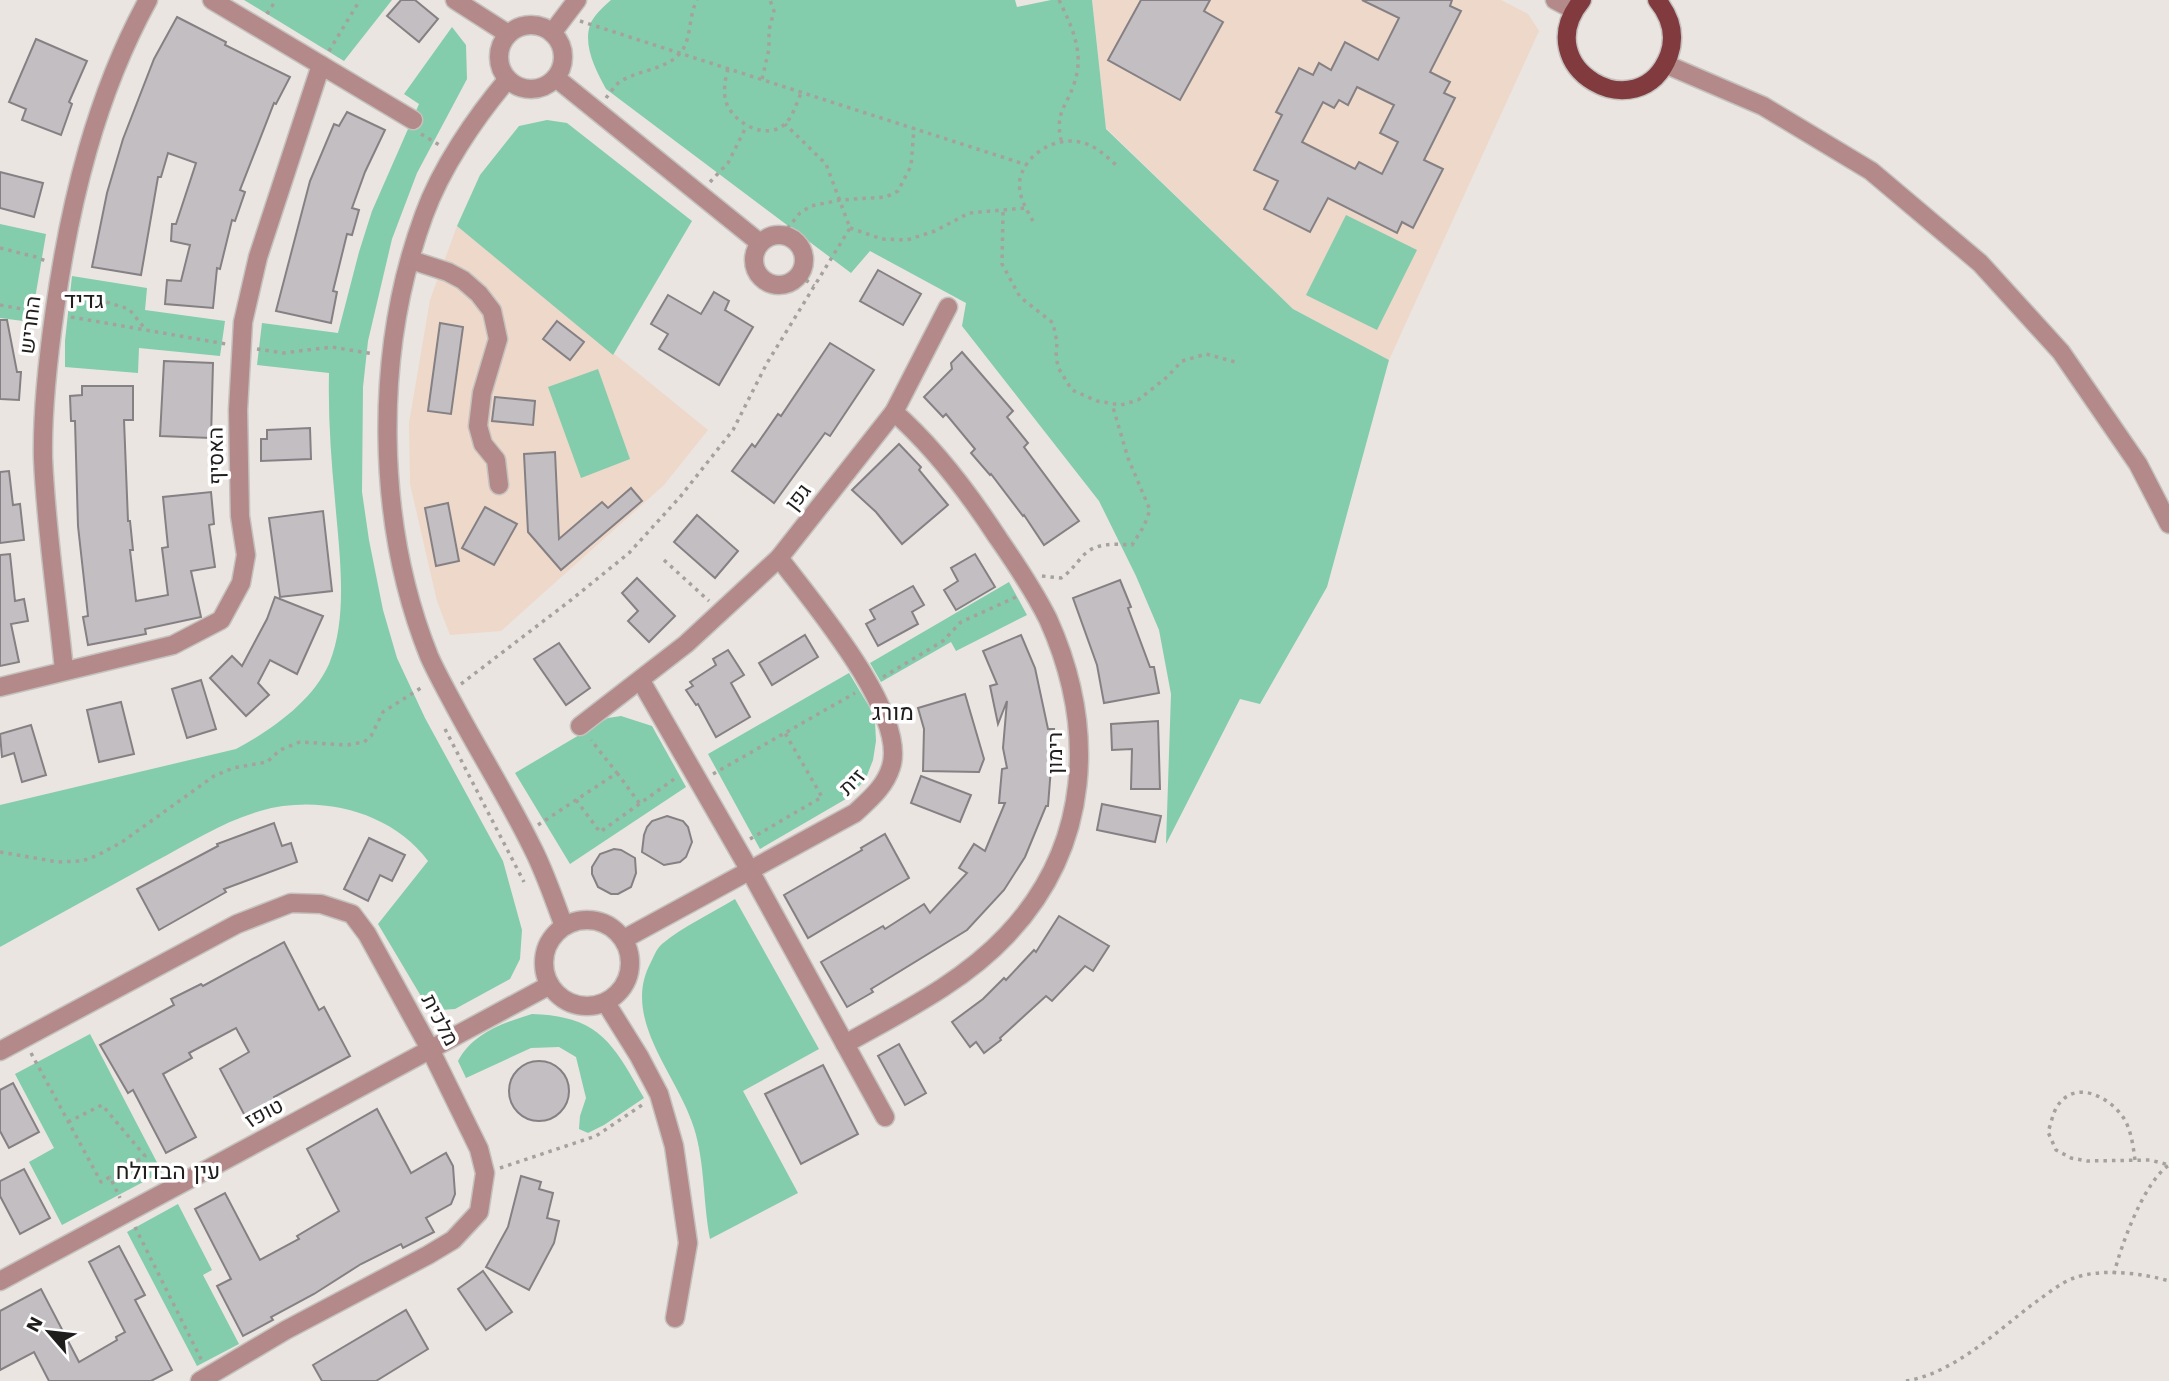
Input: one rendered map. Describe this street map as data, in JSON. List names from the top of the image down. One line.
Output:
{"streets":{"street":["החריש","האסיף","גפן","רימון","זית","מלכית","טופז"]},"crossings":[["החריש","האסיף"],["גפן","רימון"],["גפן","זית"],["זית","טופז"],["מלכית","טופז"]],"districts":["גדיד","מורג","עין הבדולח"],"north":"top left"}
